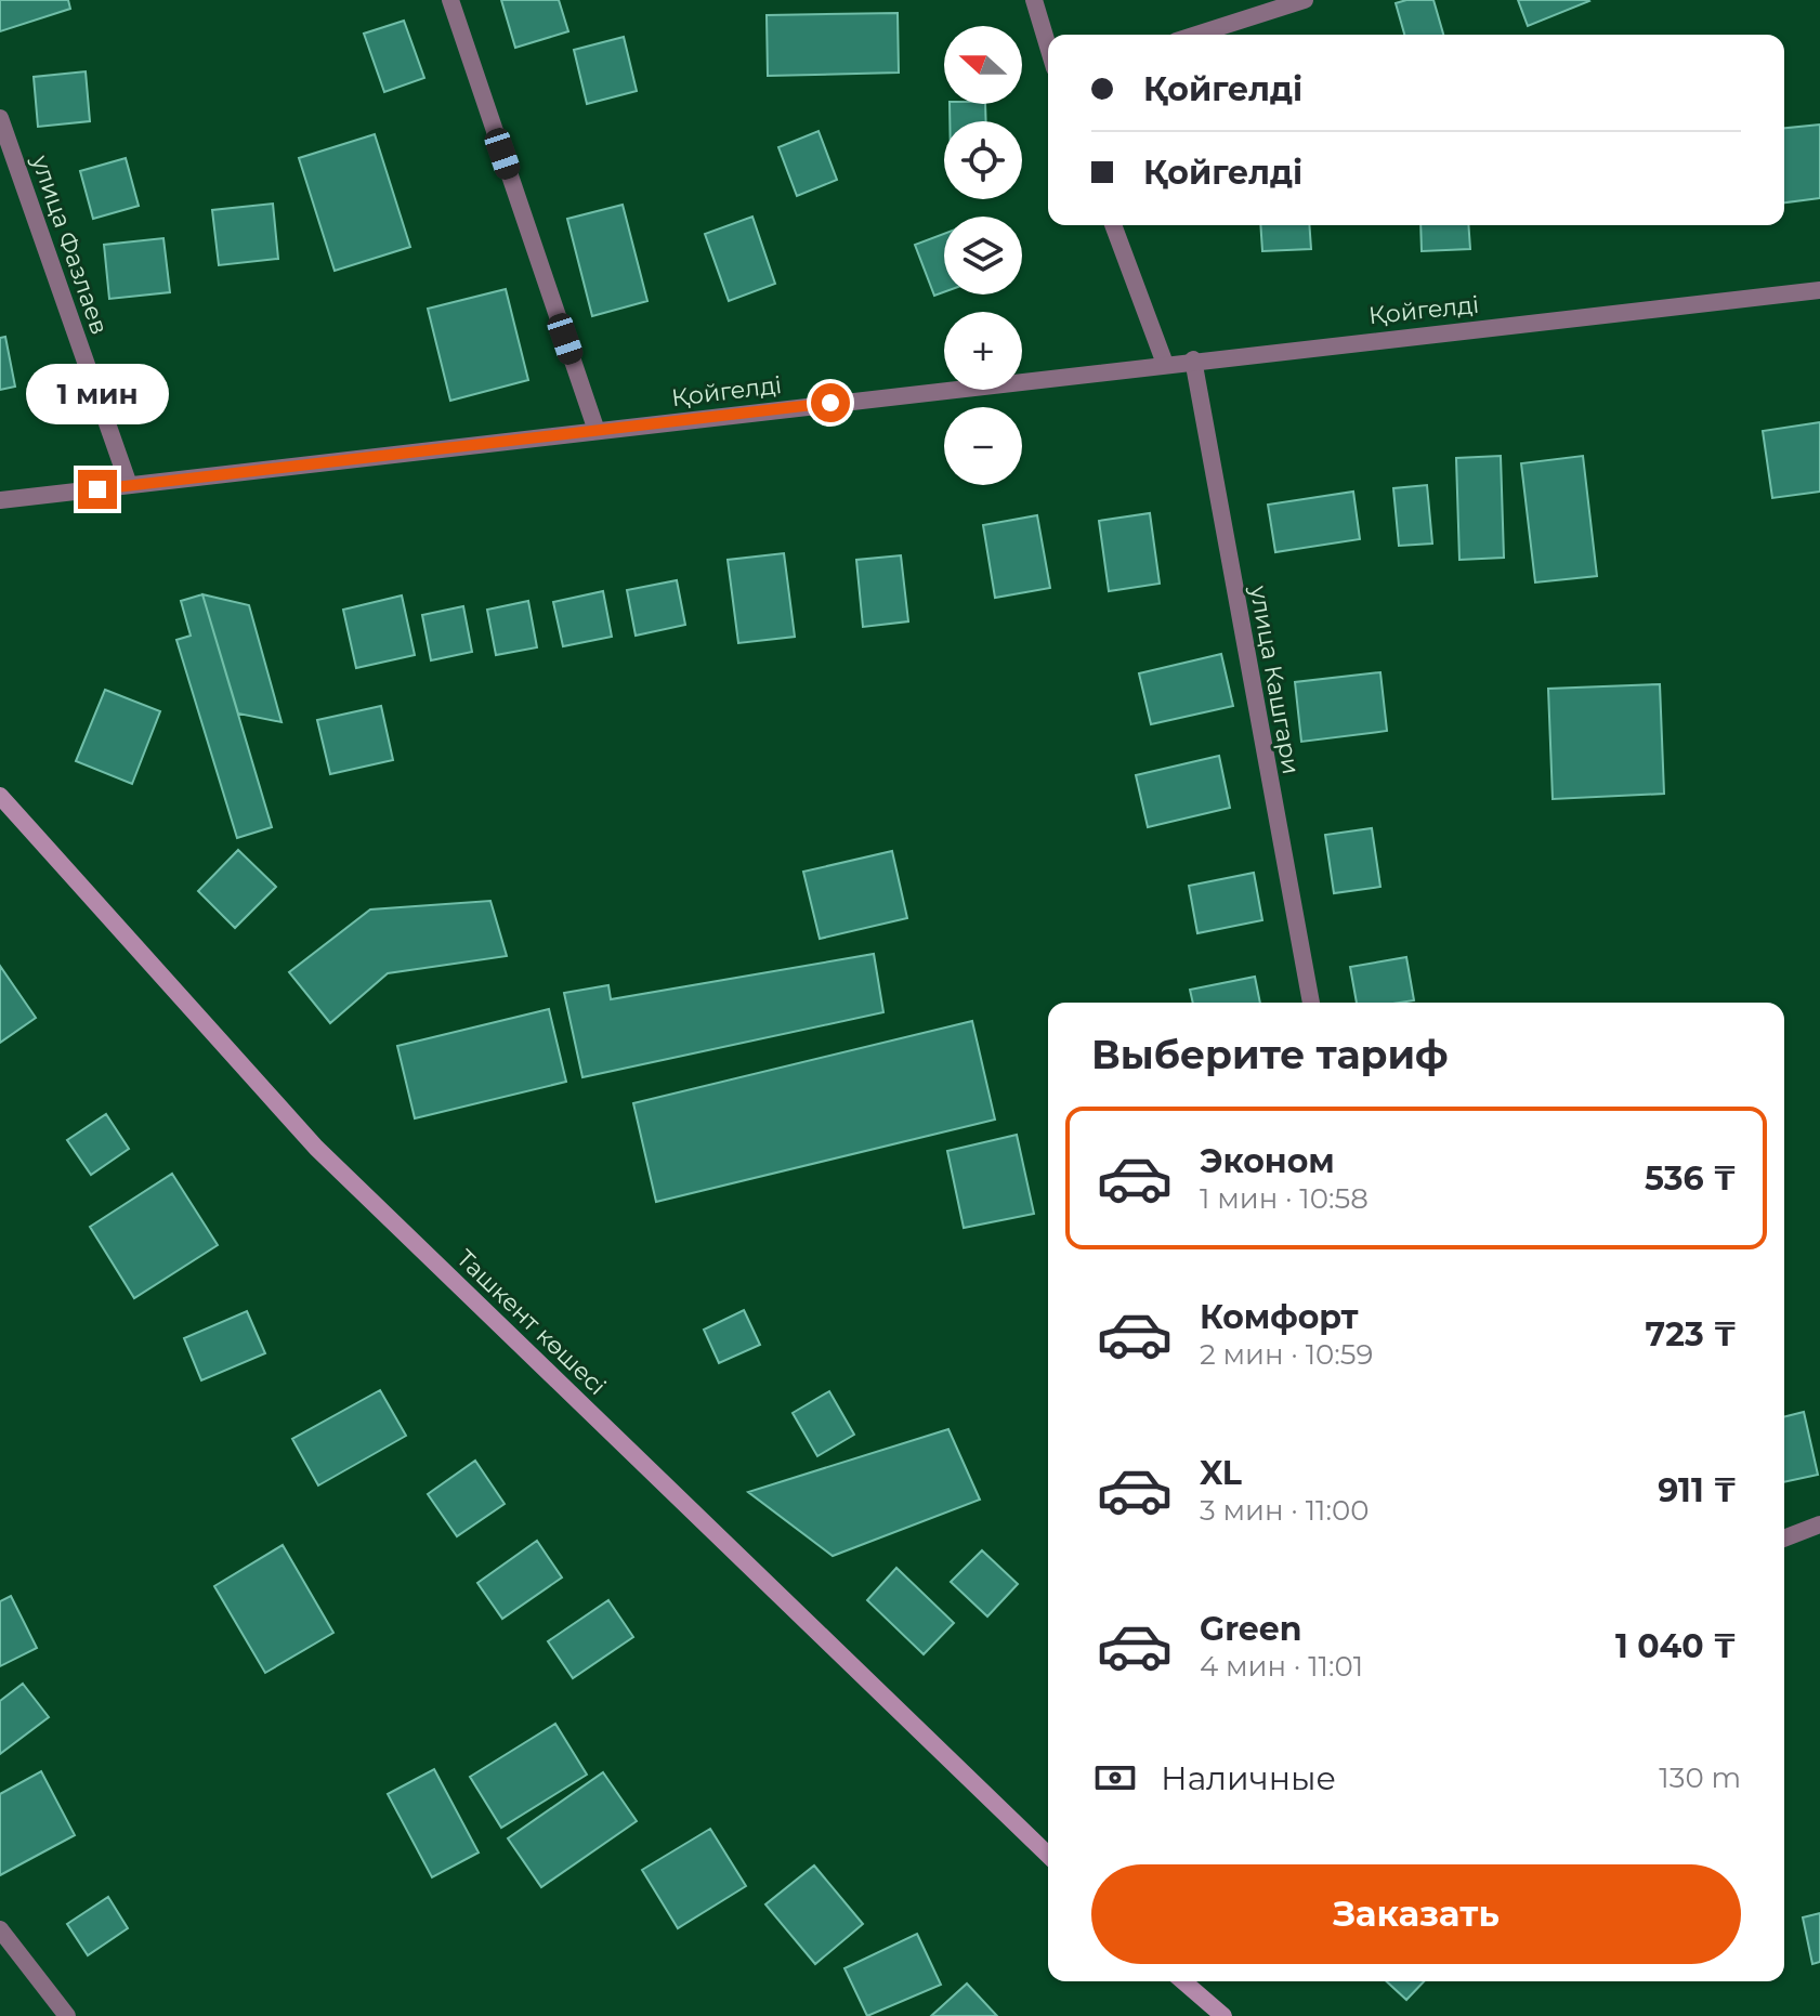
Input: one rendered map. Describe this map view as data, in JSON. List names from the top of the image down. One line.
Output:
{"streets":{"main road":["Ташкент көшесі"],"street":["улица Фазлаев","Қойгелді","улица Кашгари"]},"crossings":[["улица Фазлаев","Қойгелді"],["Қойгелді","улица Кашгари"]],"north":"left","page":{"map_buttons":["+","−"],"banner":["Қойгелді","Қойгелді"],"bubble":"1 мин","heading":"Выберите тариф","list":[{"name":"Эконом","note":"1 мин · 10:58","value":"536 ₸"},{"name":"Комфорт","note":"2 мин · 10:59","value":"723 ₸"},{"name":"XL","note":"3 мин · 11:00","value":"911 ₸"},{"name":"Green","note":"4 мин · 11:01","value":"1 040 ₸"}],"pay":["Наличные","130 m"],"buttons":"Заказать"}}
